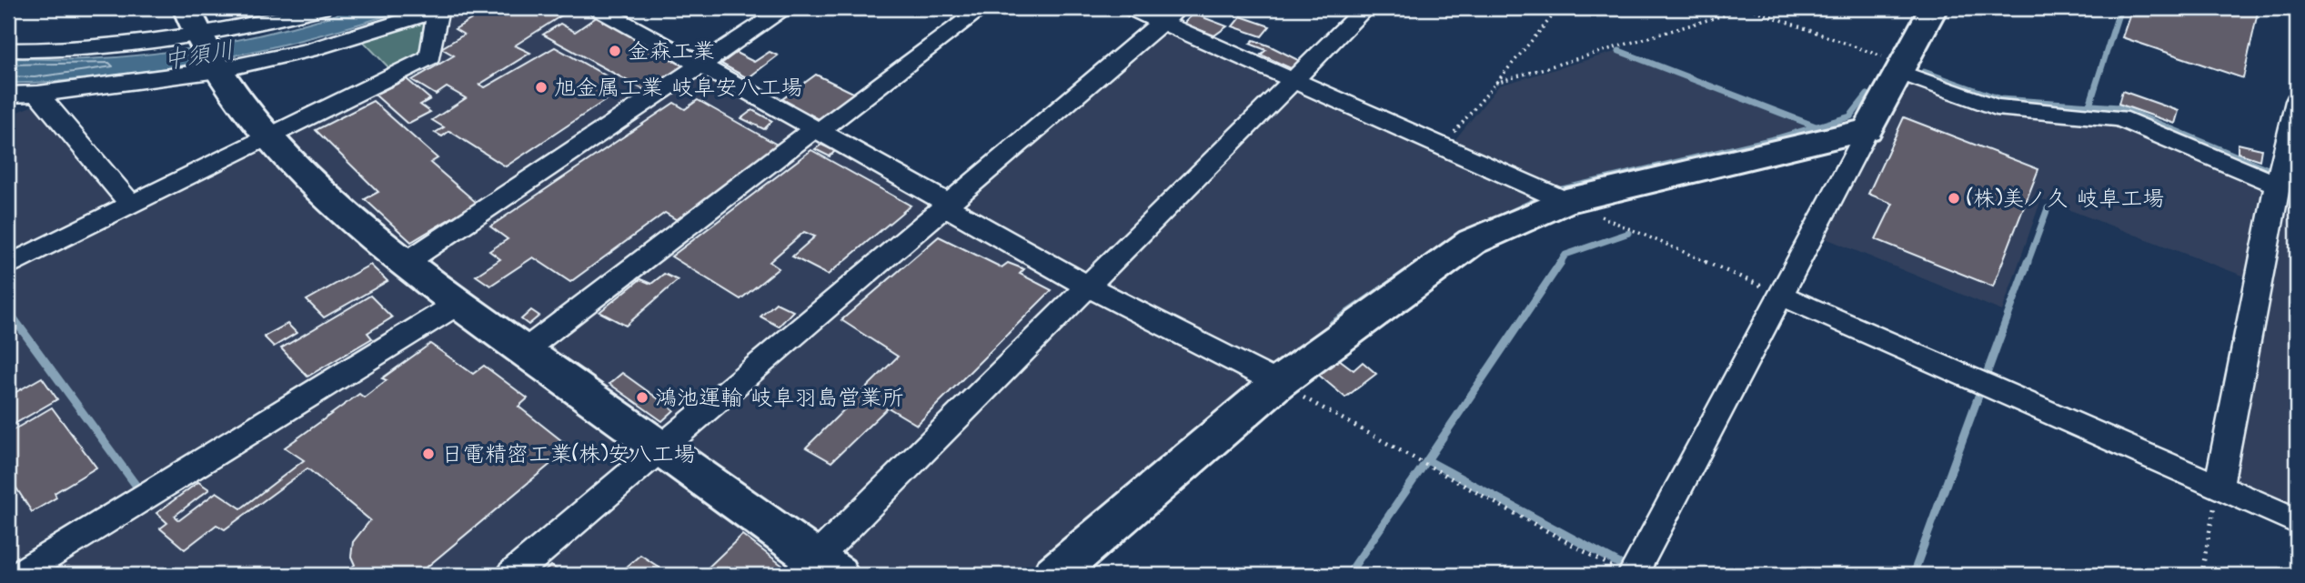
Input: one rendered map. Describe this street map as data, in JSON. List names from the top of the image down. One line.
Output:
{"water":["中須川"],"places":["金森工業","旭金属工業 岐阜安八工場","(株)美ノ久 岐阜工場","鴻池運輸 岐阜羽島営業所","日電精密工業(株)安八工場"]}
